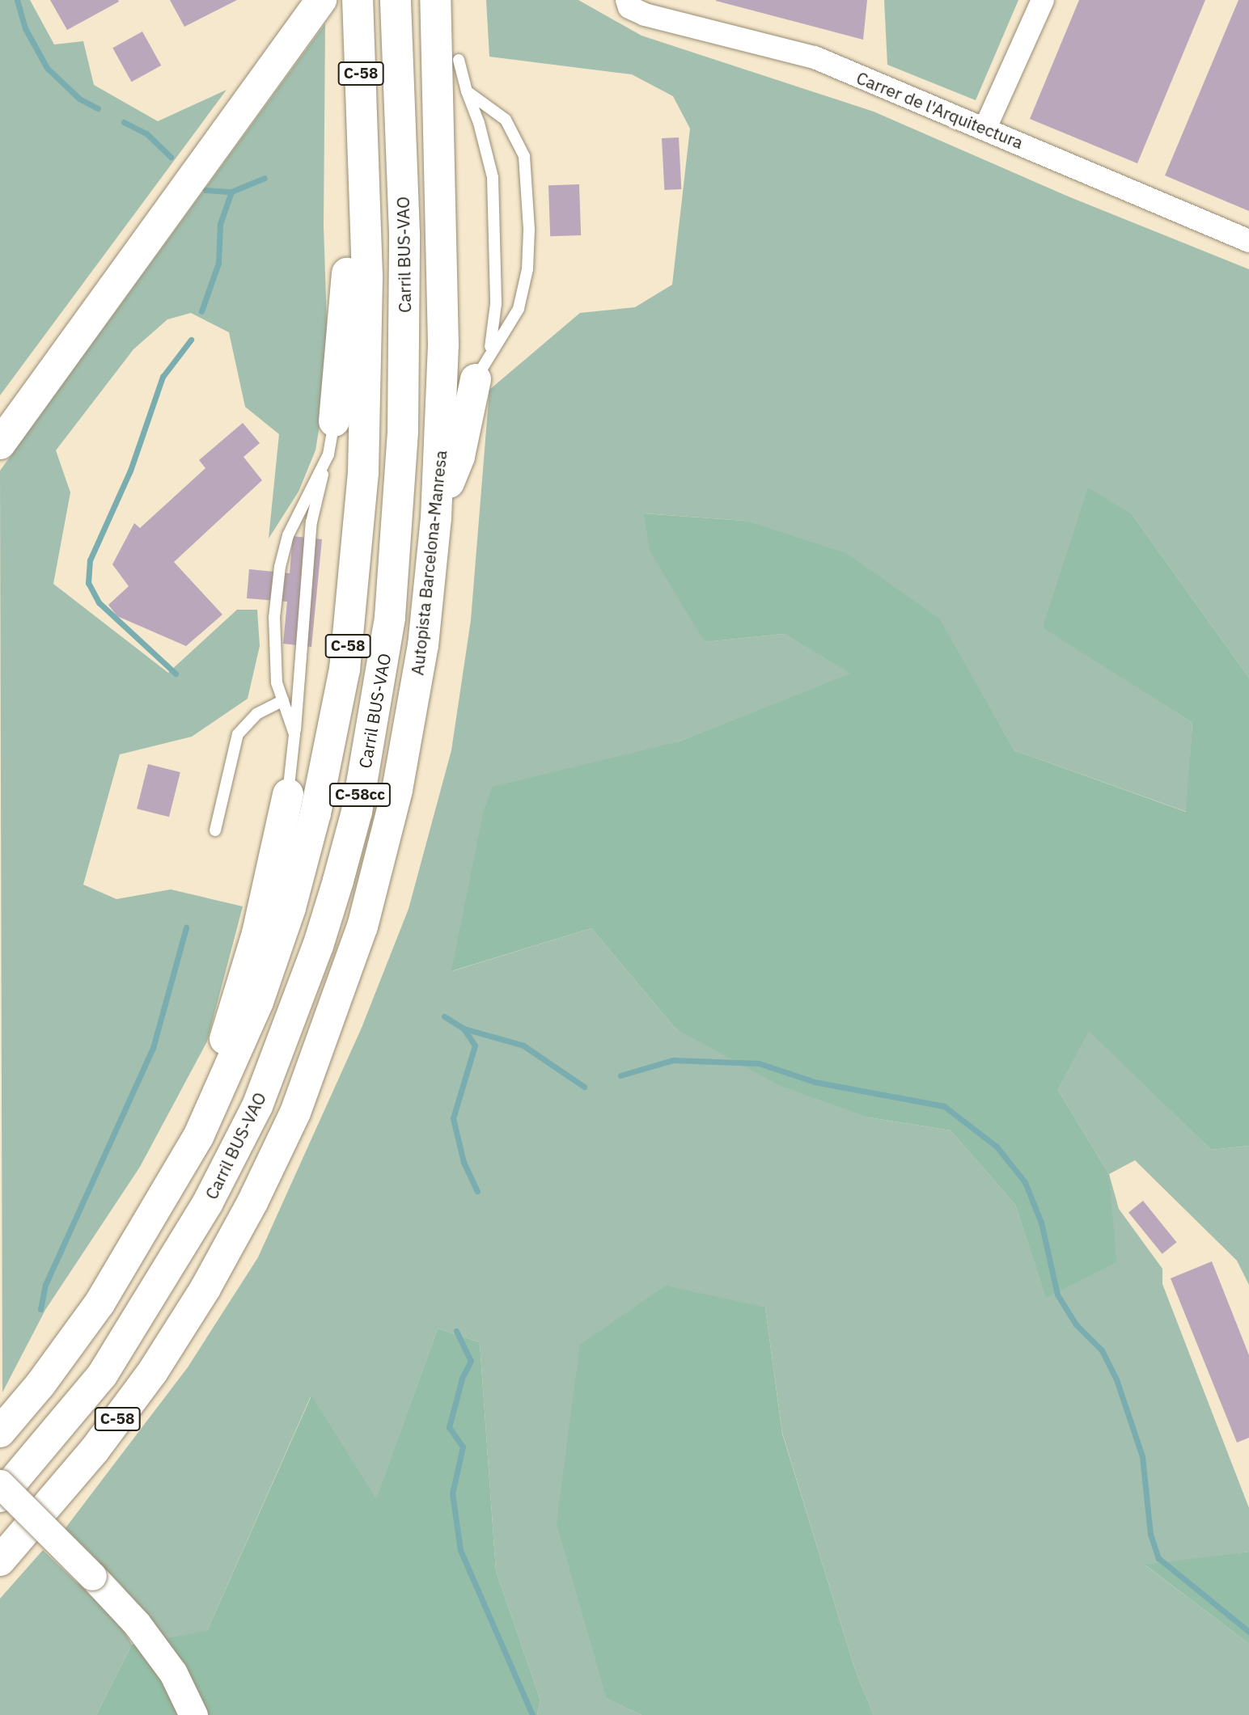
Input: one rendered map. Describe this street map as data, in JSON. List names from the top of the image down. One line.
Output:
{"streets":{"main road":["C-58","Carril BUS-VAO","Autopista Barcelona-Manresa","C-58cc"],"street":["Carrer de l'Arquitectura"]}}
